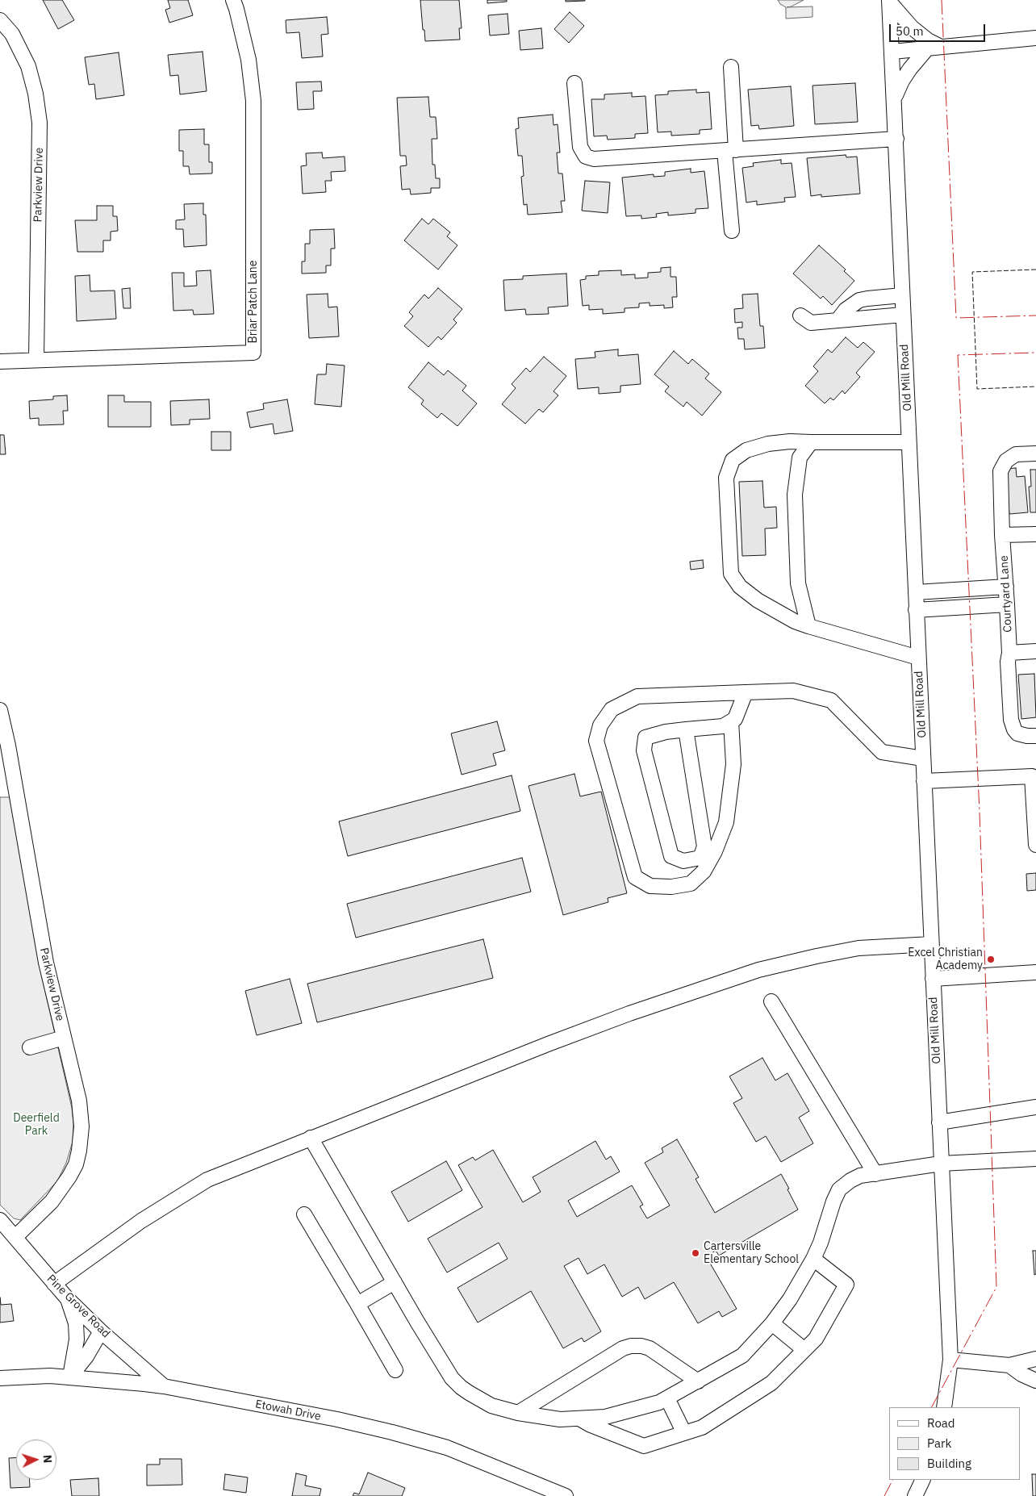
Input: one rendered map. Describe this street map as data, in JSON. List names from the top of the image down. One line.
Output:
{"streets":{"street":["Parkview Drive","Briar Patch Lane","Old Mill Road","Courtyard Lane","Pine Grove Road","Etowah Drive"]},"crossings":[["Parkview Drive","Briar Patch Lane"],["Parkview Drive","Pine Grove Road"],["Pine Grove Road","Etowah Drive"]],"parks":["Deerfield Park"],"places":["Excel Christian Academy","Cartersville Elementary School"],"legend":["Road","Park","Building"],"scale_bar":"50 m","north":"right"}
